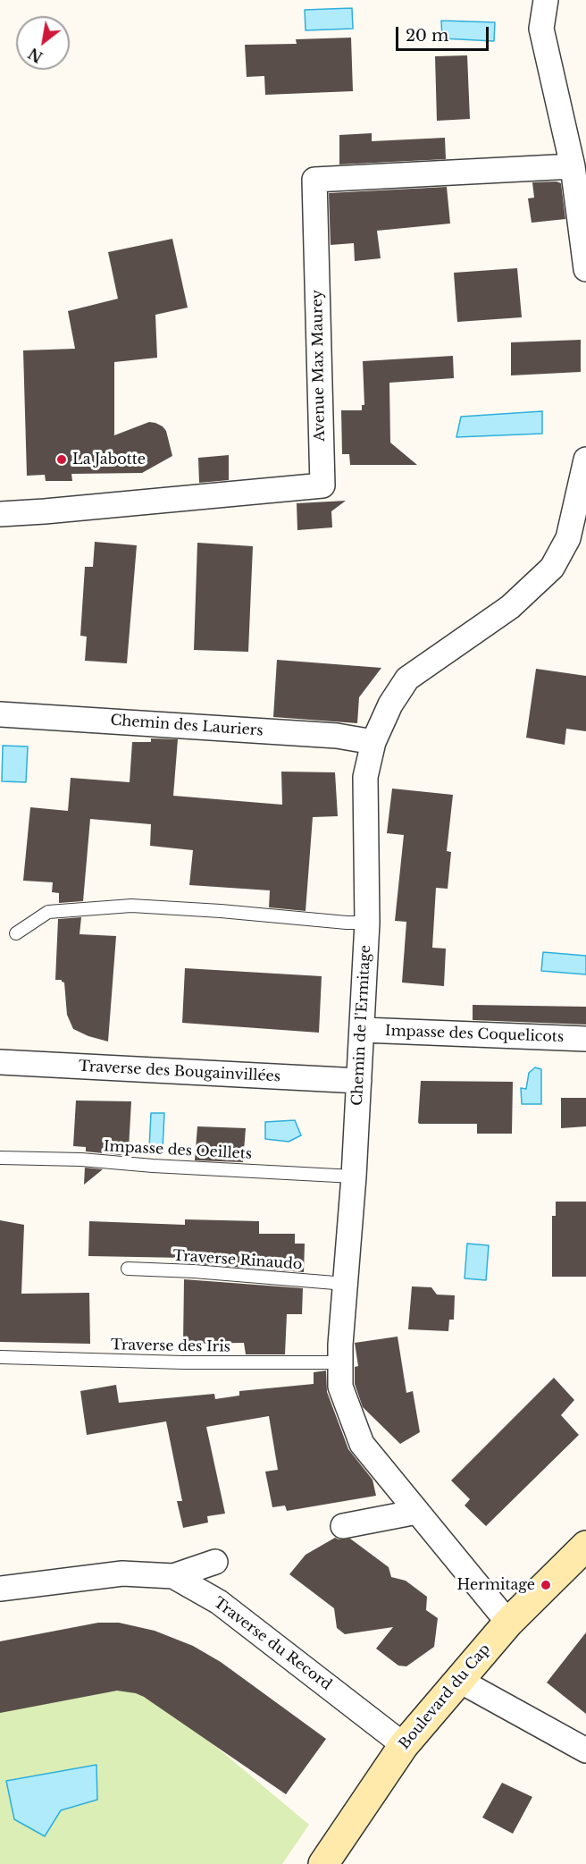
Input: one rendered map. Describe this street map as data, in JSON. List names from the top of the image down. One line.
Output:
{"streets":{"street":["Avenue Max Maurey","Chemin des Lauriers","Chemin de l'Ermitage","Impasse des Coquelicots","Traverse des Bougainvillées","Traverse du Record","Boulevard du Cap"],"lane":["Impasse des Oeillets","Traverse Rinaudo","Traverse des Iris"]},"crossings":[["Chemin des Lauriers","Chemin de l'Ermitage"],["Chemin de l'Ermitage","Impasse des Coquelicots"],["Chemin de l'Ermitage","Traverse des Bougainvillées"],["Chemin de l'Ermitage","Impasse des Oeillets"],["Chemin de l'Ermitage","Traverse Rinaudo"],["Chemin de l'Ermitage","Traverse des Iris"],["Chemin de l'Ermitage","Boulevard du Cap"],["Traverse du Record","Boulevard du Cap"]],"places":["La Jabotte","Hermitage"],"scale_bar":"20 m","north":"bottom left"}
